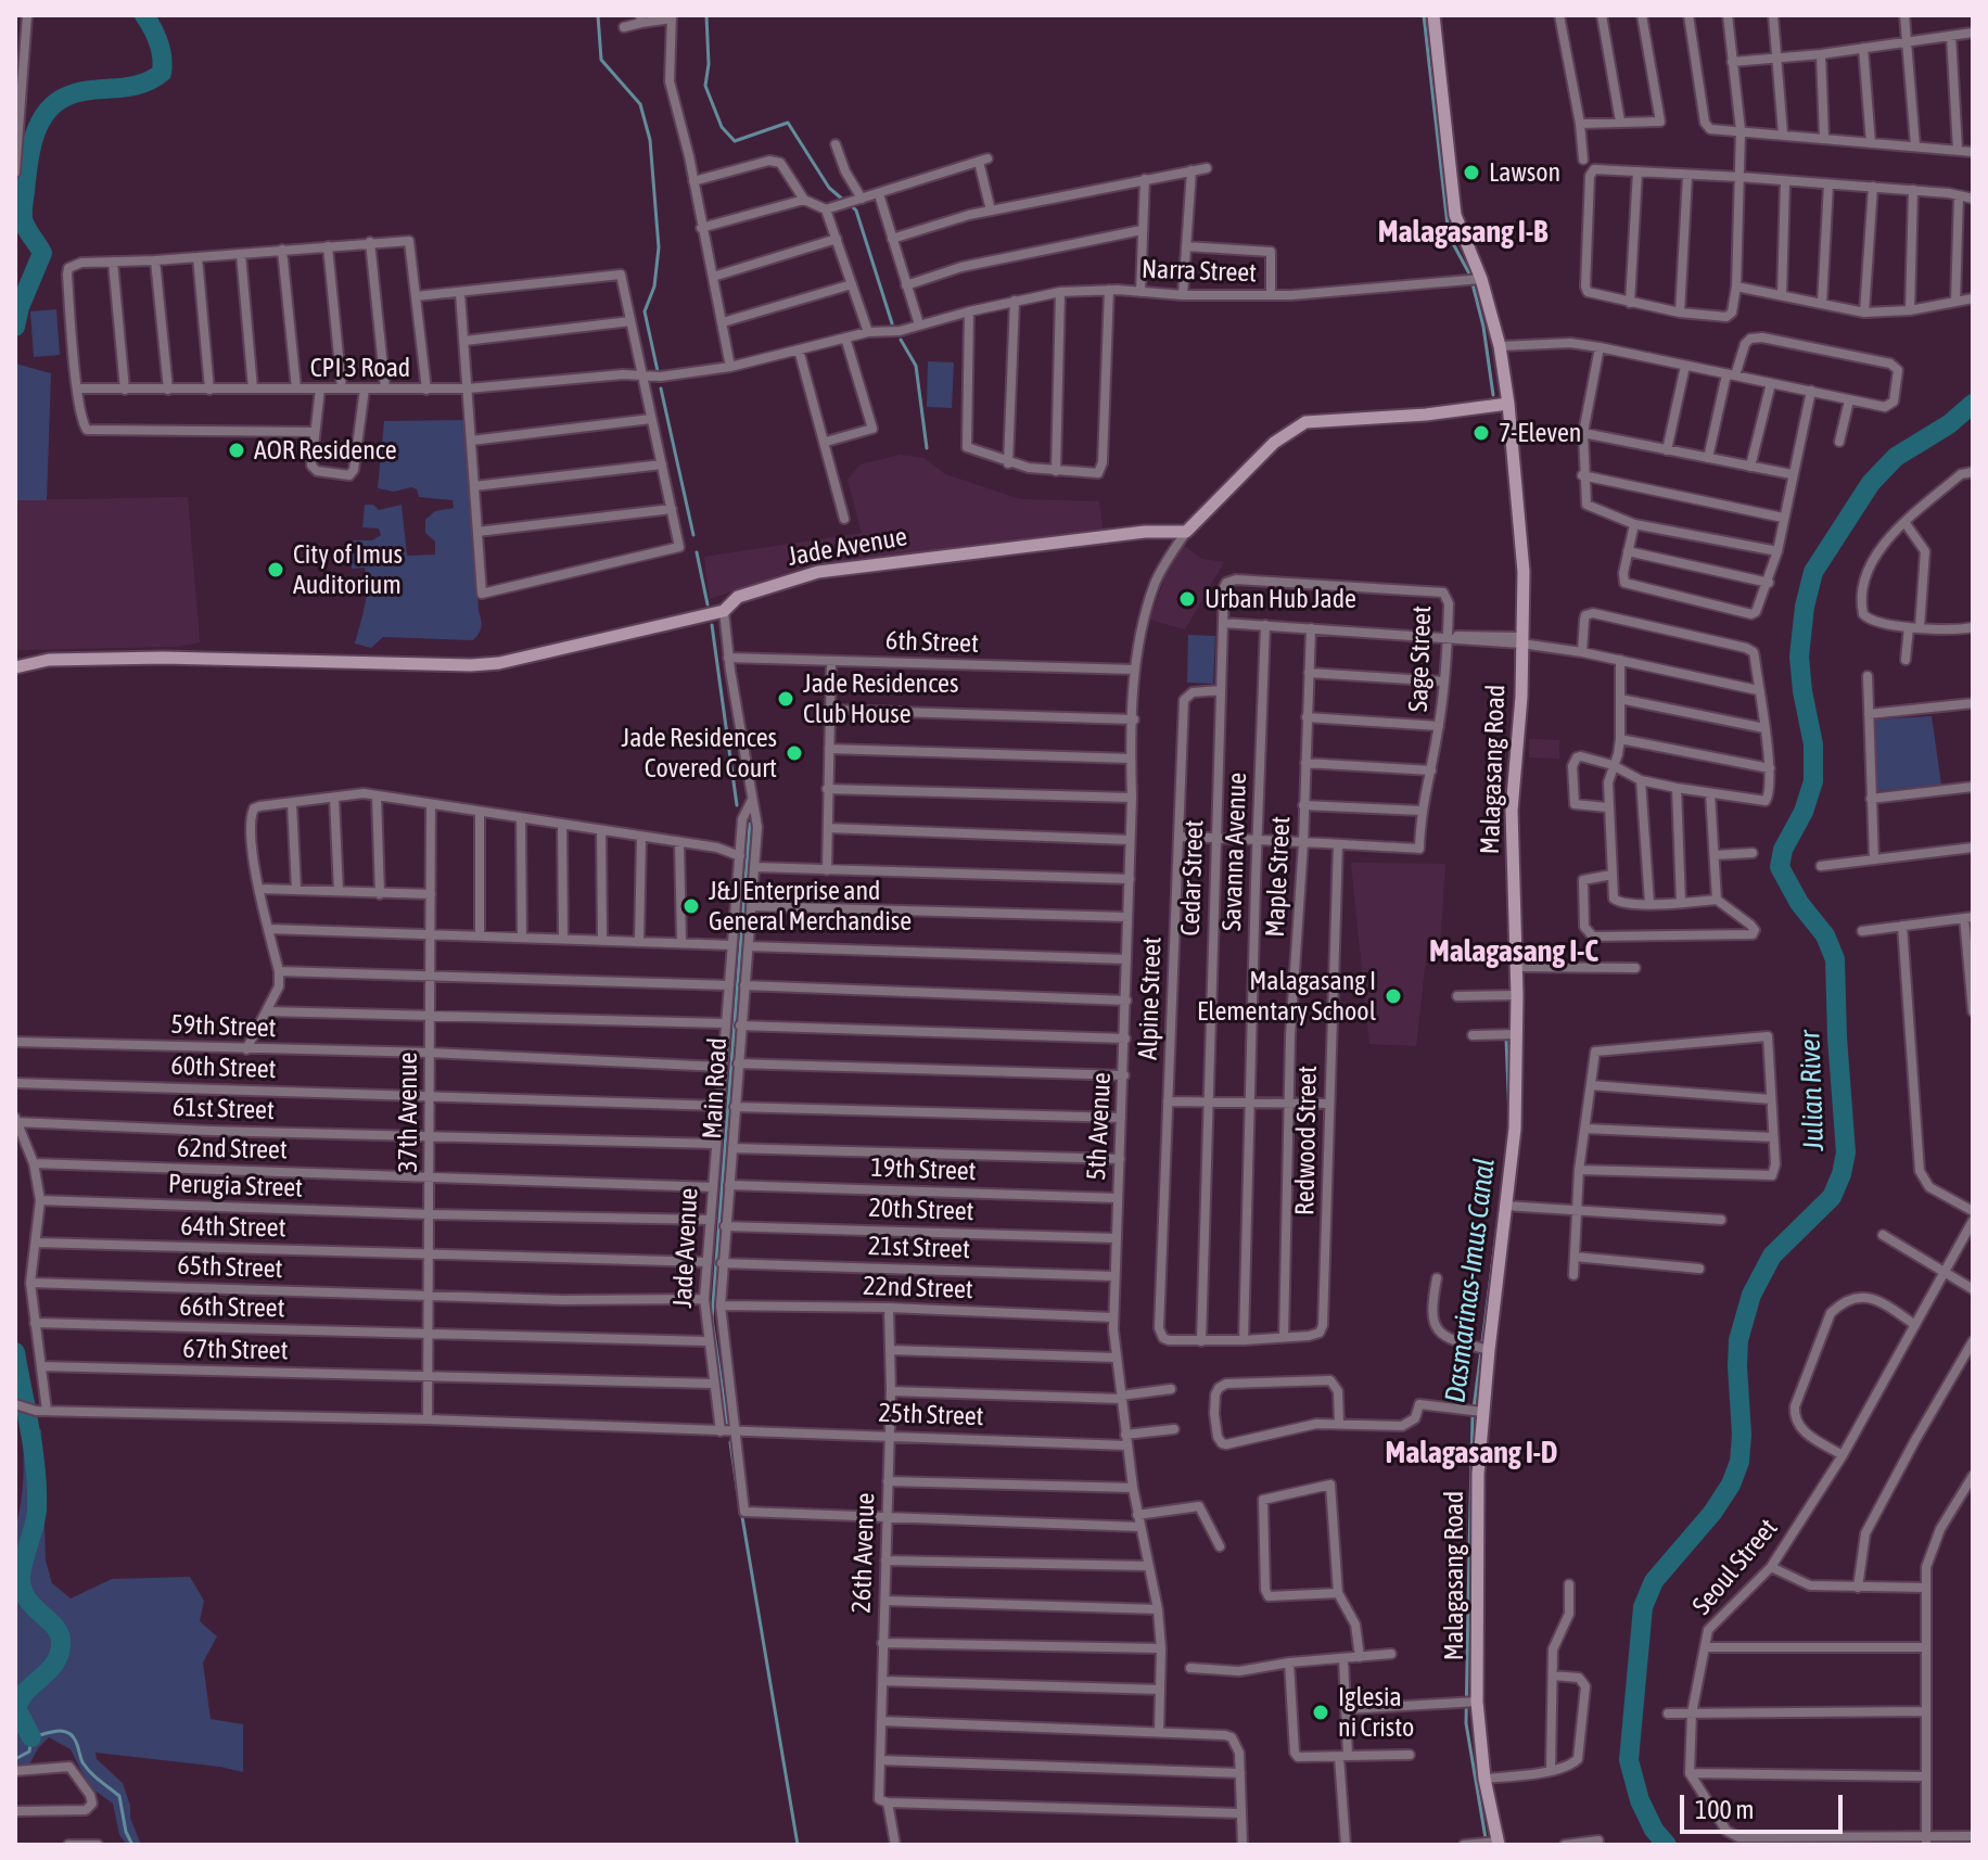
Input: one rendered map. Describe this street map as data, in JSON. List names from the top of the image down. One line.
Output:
{"streets":{"main road":["Jade Avenue","Malagasang Road"],"street":["Narra Street","CPI 3 Road","6th Street","Sage Street","Savanna Avenue","Maple Street","Cedar Street","Alpine Street","59th Street","60th Street","Main Road","61st Street","37th Avenue","5th Avenue","Redwood Street","62nd Street","19th Street","Perugia Street","20th Street","64th Street","21st Street","65th Street","22nd Street","66th Street","67th Street","25th Street","26th Avenue","Seoul Street"]},"crossings":[["Narra Street","CPI 3 Road"],["Narra Street","Malagasang Road"],["Jade Avenue","6th Street"],["Jade Avenue","59th Street"],["Jade Avenue","60th Street"],["Jade Avenue","Main Road"],["Jade Avenue","61st Street"],["Jade Avenue","5th Avenue"],["Jade Avenue","62nd Street"],["Jade Avenue","Perugia Street"],["Jade Avenue","64th Street"],["Jade Avenue","65th Street"],["Jade Avenue","66th Street"],["Jade Avenue","67th Street"],["Jade Avenue","25th Street"],["6th Street","5th Avenue"],["Sage Street","Cedar Street"],["Sage Street","Redwood Street"],["Maple Street","Redwood Street"],["Cedar Street","Alpine Street"],["59th Street","37th Avenue"],["60th Street","37th Avenue"],["Main Road","19th Street"],["Main Road","20th Street"],["Main Road","21st Street"],["Main Road","22nd Street"],["Main Road","25th Street"],["Main Road","26th Avenue"],["61st Street","37th Avenue"],["37th Avenue","62nd Street"],["37th Avenue","Perugia Street"],["37th Avenue","64th Street"],["37th Avenue","65th Street"],["37th Avenue","66th Street"],["37th Avenue","67th Street"],["37th Avenue","25th Street"],["5th Avenue","19th Street"],["5th Avenue","20th Street"],["5th Avenue","21st Street"],["5th Avenue","22nd Street"],["5th Avenue","25th Street"],["22nd Street","26th Avenue"],["25th Street","26th Avenue"]],"districts":["Malagasang I-B","Malagasang I-C","Malagasang I-D"],"water":["Julian River","Dasmarinas-Imus Canal"],"places":["Lawson","7-Eleven","AOR Residence","City of Imus Auditorium","Urban Hub Jade","Jade Residences Club House","Jade Residences Covered Court","J&J Enterprise and General Merchandise","Malagasang I Elementary School","Iglesia ni Cristo"],"scale_bar":"100 m"}
